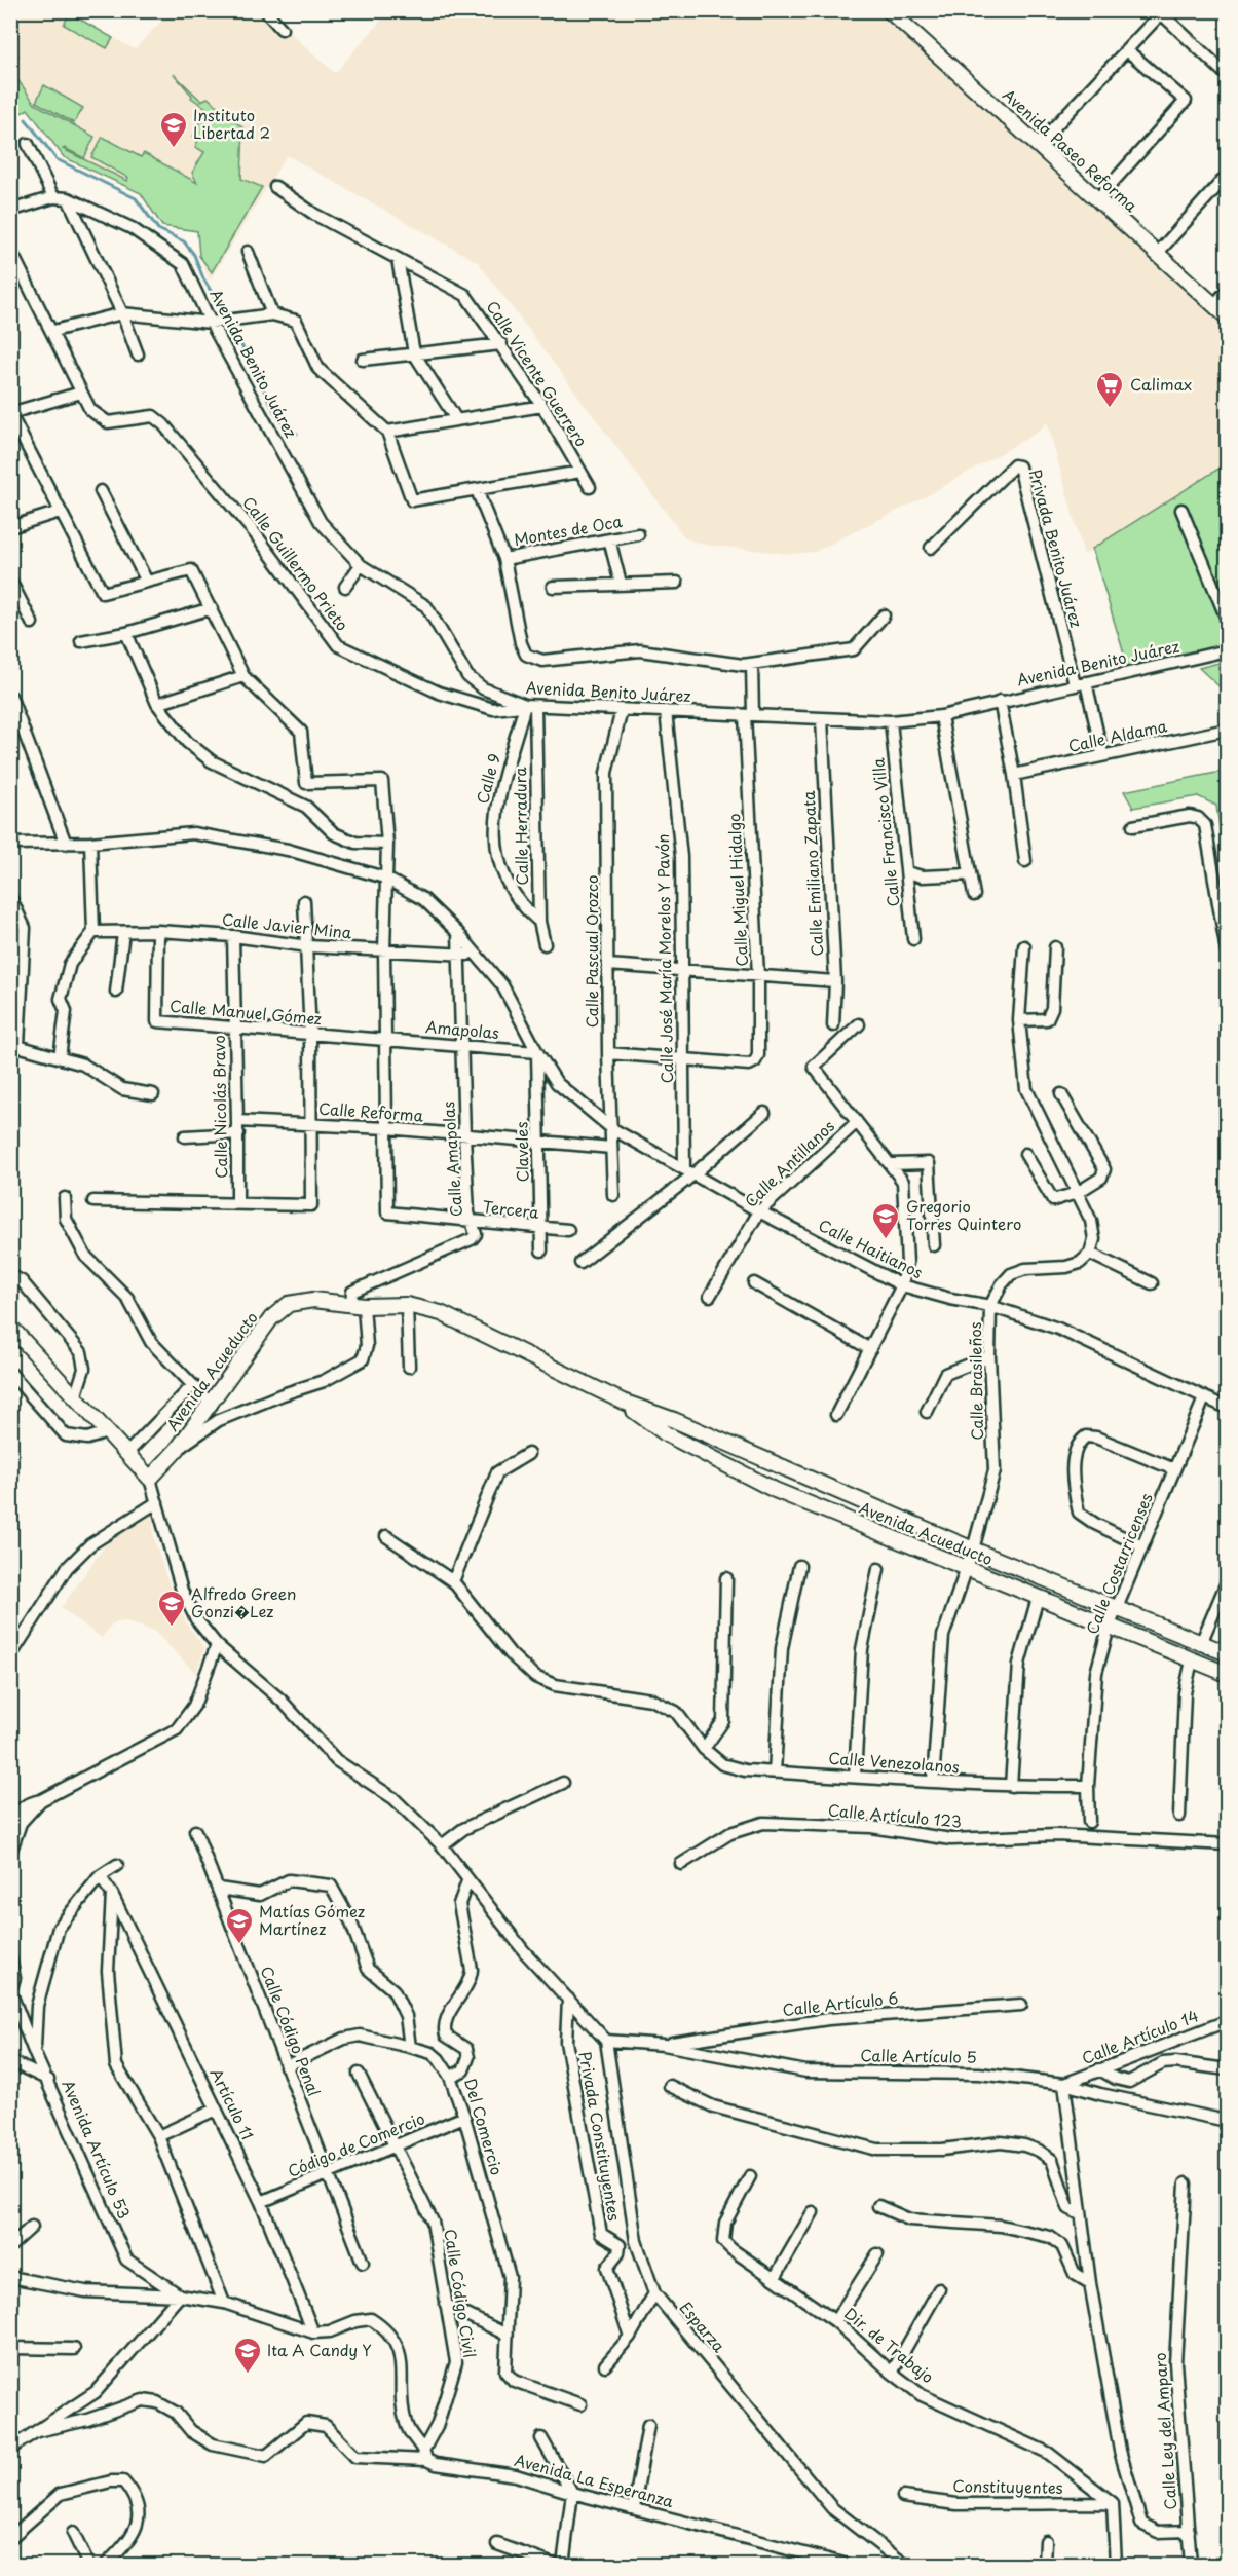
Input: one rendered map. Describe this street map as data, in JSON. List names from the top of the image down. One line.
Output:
{"streets":{"main road":["Avenida Paseo Reforma","Avenida Acueducto"],"street":["Avenida Benito Juárez","Calle Vicente Guerrero","Montes de Oca","Privada Benito Juárez","Calle Guillermo Prieto","Calle Aldama","Calle 9","Calle Herradura","Calle Francisco Villa","Calle Emiliano Zapata","Calle Miguel Hidalgo","Calle Javier Mina","Calle Pascual Orozco","Calle José María Morelos Y Pavón","Calle Manuel Gómez","Amapolas","Calle Nicolás Bravo","Calle Reforma","Claveles","Calle Amapolas","Calle Antillanos","Tercera","Calle Haitianos","Calle Brasileños","Calle Costarricenses","Calle Venezolanos","Calle Artículo 123","Calle Artículo 6","Calle Código Penal","Calle Artículo 14","Calle Artículo 5","Artículo 11","Del Comercio","Privada Constituyentes","Código de Comercio","Avenida Artículo 53","Calle Código Civil","Esparza","Dir. de Trabajo","Calle Ley del Amparo","Avenida La Esperanza","Constituyentes"]},"crossings":[["Avenida Benito Juárez","Privada Benito Juárez"],["Avenida Benito Juárez","Calle Guillermo Prieto"],["Avenida Benito Juárez","Calle 9"],["Avenida Benito Juárez","Calle Herradura"],["Avenida Benito Juárez","Calle Francisco Villa"],["Avenida Benito Juárez","Calle Emiliano Zapata"],["Avenida Benito Juárez","Calle Miguel Hidalgo"],["Avenida Benito Juárez","Calle Pascual Orozco"],["Avenida Benito Juárez","Calle José María Morelos Y Pavón"],["Calle Guillermo Prieto","Calle 9"],["Calle Guillermo Prieto","Calle Herradura"],["Calle 9","Calle Herradura"],["Calle Miguel Hidalgo","Calle José María Morelos Y Pavón"],["Calle Javier Mina","Calle Manuel Gómez"],["Calle Javier Mina","Calle Nicolás Bravo"],["Calle Javier Mina","Calle Amapolas"],["Calle Javier Mina","Calle Haitianos"],["Calle Pascual Orozco","Calle Reforma"],["Calle Pascual Orozco","Calle Haitianos"],["Calle José María Morelos Y Pavón","Calle Haitianos"],["Calle Manuel Gómez","Amapolas"],["Calle Manuel Gómez","Calle Nicolás Bravo"],["Amapolas","Claveles"],["Amapolas","Calle Amapolas"],["Amapolas","Calle Haitianos"],["Calle Nicolás Bravo","Calle Reforma"],["Calle Reforma","Claveles"],["Calle Reforma","Calle Amapolas"],["Calle Reforma","Tercera"],["Claveles","Tercera"],["Claveles","Calle Haitianos"],["Calle Amapolas","Tercera"],["Calle Amapolas","Calle Haitianos"],["Calle Amapolas","Avenida Acueducto"],["Calle Antillanos","Calle Haitianos"],["Calle Haitianos","Calle Brasileños"],["Calle Haitianos","Calle Costarricenses"],["Avenida Acueducto","Calle Brasileños"],["Avenida Acueducto","Calle Costarricenses"],["Calle Brasileños","Calle Venezolanos"],["Calle Costarricenses","Calle Venezolanos"],["Calle Artículo 6","Calle Artículo 5"],["Calle Código Penal","Código de Comercio"],["Calle Artículo 14","Calle Artículo 5"],["Calle Artículo 5","Esparza"],["Artículo 11","Código de Comercio"],["Del Comercio","Código de Comercio"],["Código de Comercio","Calle Código Civil"],["Calle Código Civil","Avenida La Esperanza"],["Dir. de Trabajo","Constituyentes"]],"places":{"school or university":["Instituto Libertad 2","Gregorio Torres Quintero","Alfredo Green Gonzi�Lez","Matías Gómez Martínez","Ita A Candy Y"],"supermarket":["Calimax"]}}
